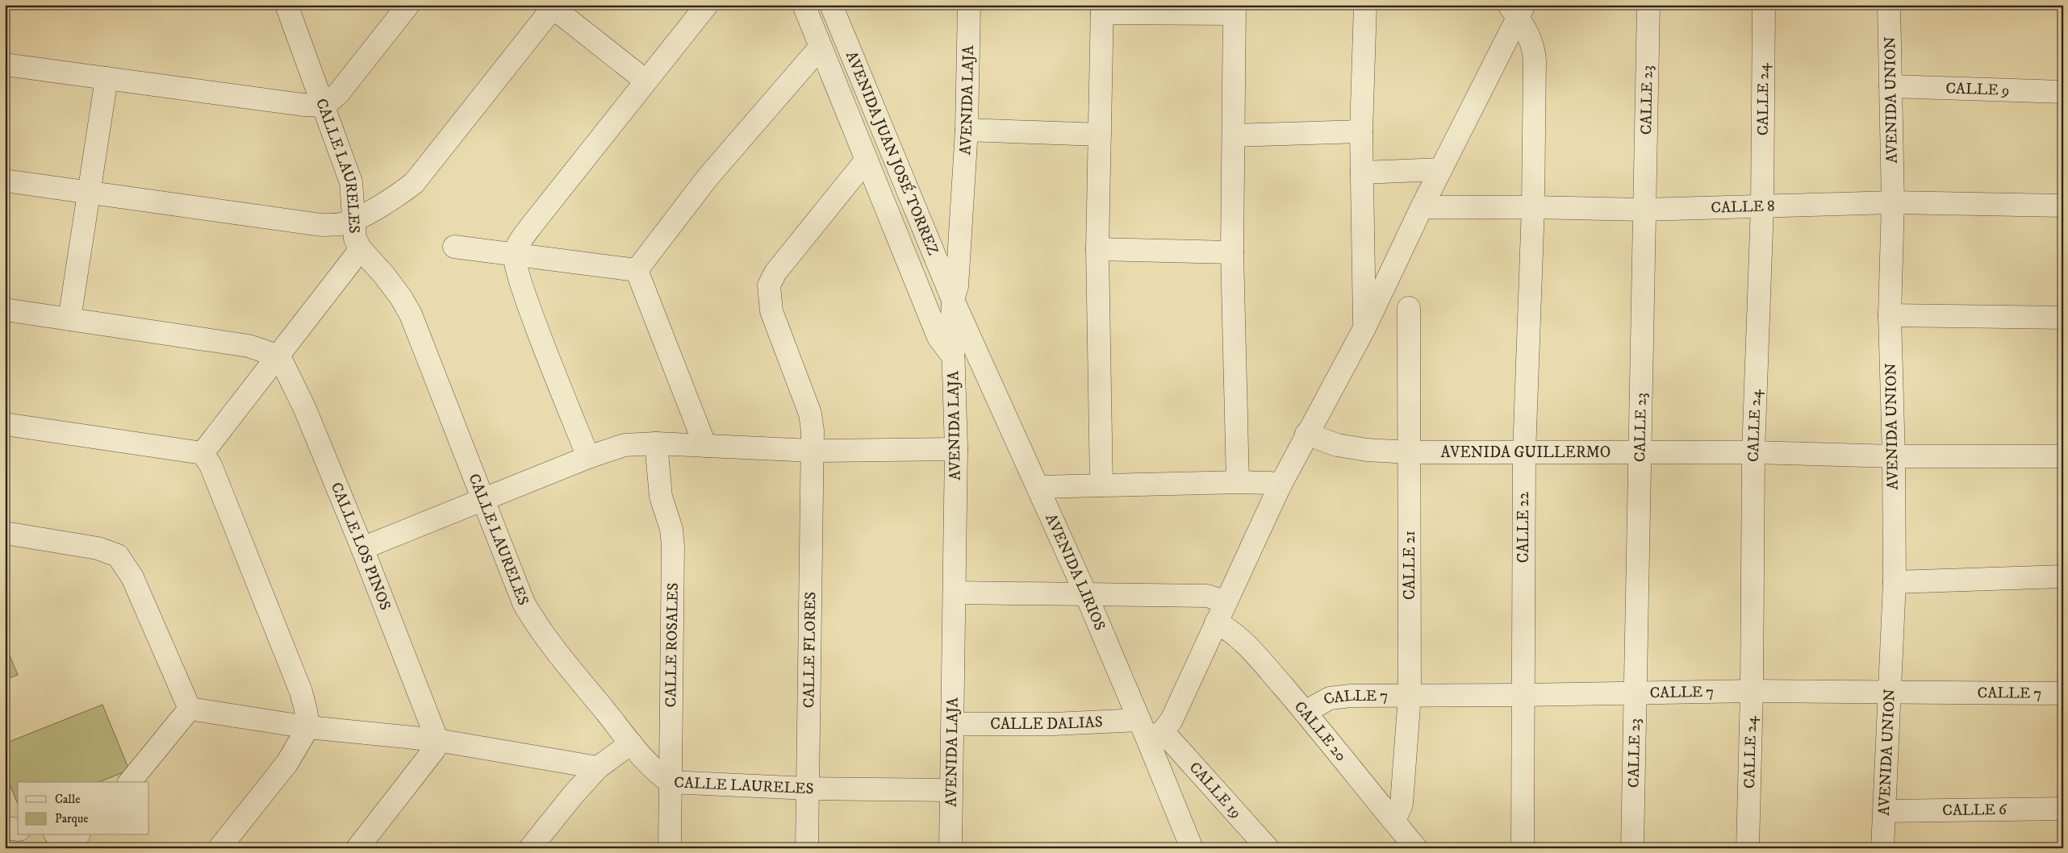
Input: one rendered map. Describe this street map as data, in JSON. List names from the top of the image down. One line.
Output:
{"streets":{"street":["CALLE 9","CALLE 23","CALLE 24","AVENIDA UNION","AVENIDA LAJA","AVENIDA JUAN JOSÉ TORREZ","CALLE LAURELES","CALLE 8","AVENIDA GUILLERMO","CALLE 22","CALLE LOS PINOS","CALLE 21","AVENIDA LIRIOS","CALLE ROSALES","CALLE FLORES","CALLE 7","CALLE DALIAS","CALLE 20","CALLE 19","CALLE 6"]},"crossings":[["CALLE 9","AVENIDA UNION"],["CALLE 23","CALLE 8"],["CALLE 23","AVENIDA GUILLERMO"],["CALLE 23","CALLE 7"],["CALLE 24","CALLE 8"],["CALLE 24","AVENIDA GUILLERMO"],["CALLE 24","CALLE 7"],["AVENIDA UNION","CALLE 8"],["AVENIDA UNION","AVENIDA GUILLERMO"],["AVENIDA UNION","CALLE 7"],["AVENIDA UNION","CALLE 6"],["AVENIDA LAJA","AVENIDA JUAN JOSÉ TORREZ"],["AVENIDA LAJA","CALLE LAURELES"],["AVENIDA LAJA","AVENIDA LIRIOS"],["AVENIDA LAJA","CALLE DALIAS"],["AVENIDA JUAN JOSÉ TORREZ","AVENIDA LIRIOS"],["CALLE LAURELES","CALLE ROSALES"],["CALLE LAURELES","CALLE FLORES"],["CALLE 8","CALLE 22"],["AVENIDA GUILLERMO","CALLE 22"],["AVENIDA GUILLERMO","CALLE 21"],["CALLE 22","CALLE 7"],["CALLE 21","CALLE 7"],["CALLE 21","CALLE 20"],["AVENIDA LIRIOS","CALLE DALIAS"],["AVENIDA LIRIOS","CALLE 19"],["CALLE 7","CALLE 20"]],"legend":["Calle","Parque"]}
